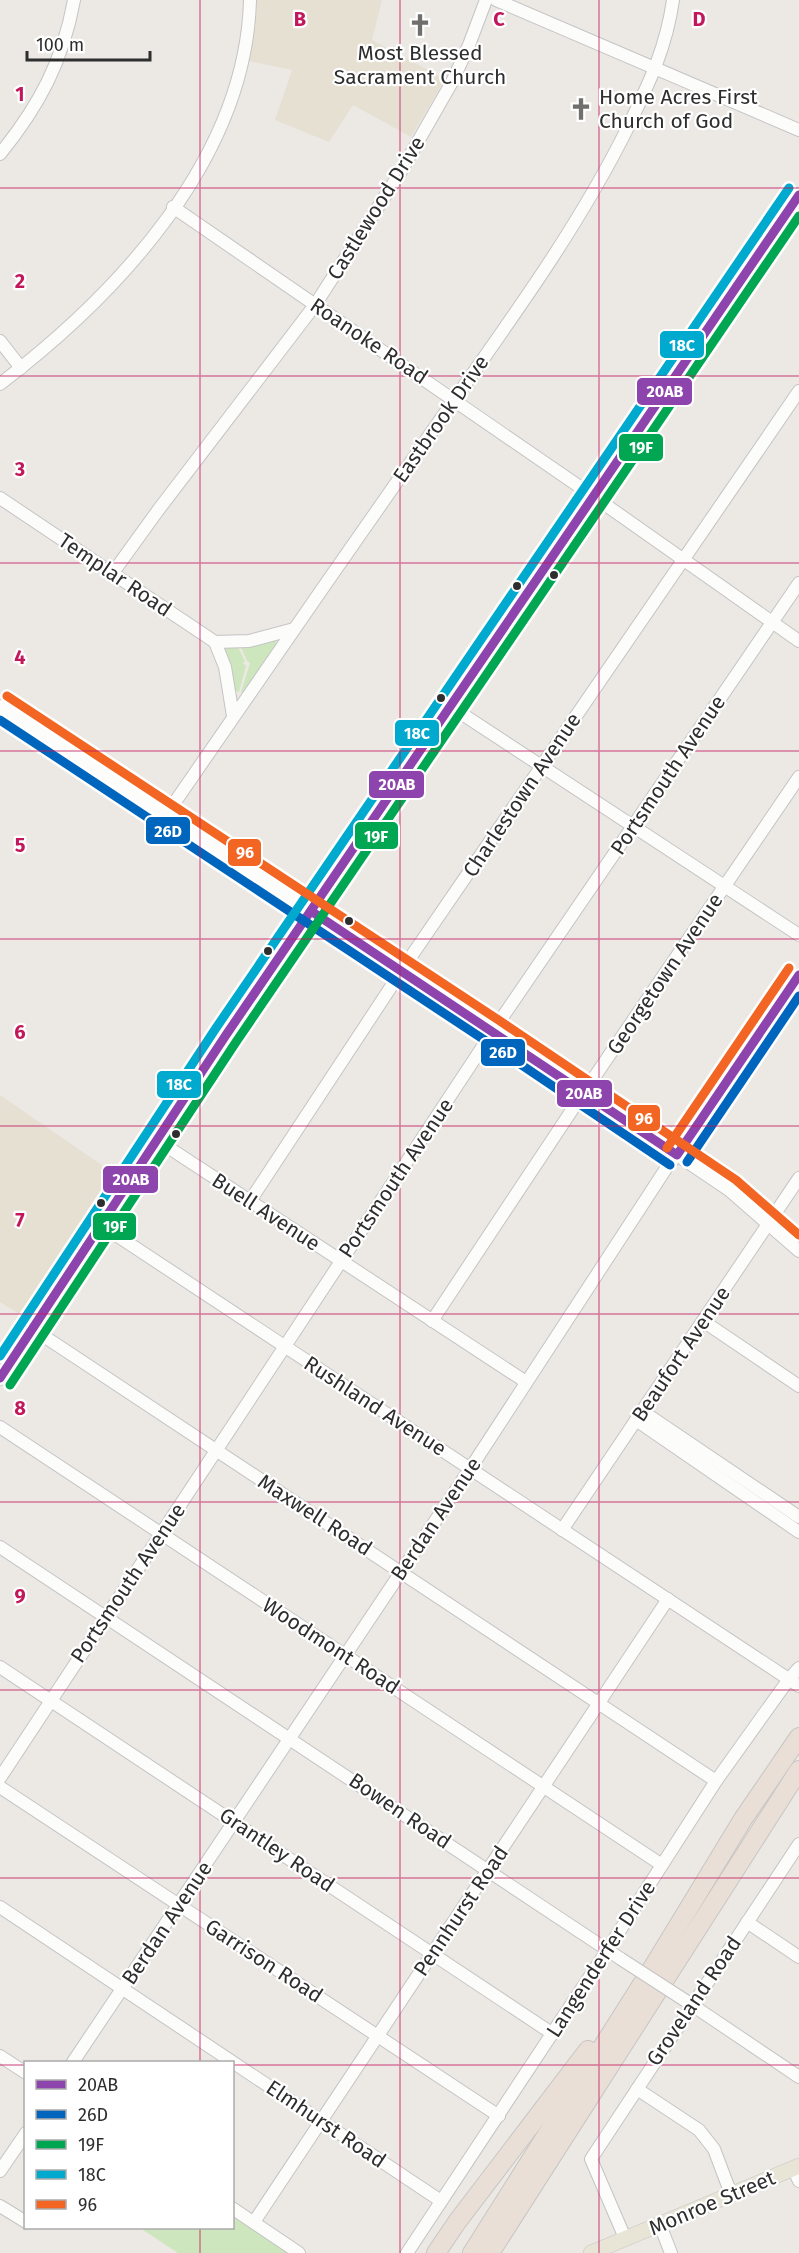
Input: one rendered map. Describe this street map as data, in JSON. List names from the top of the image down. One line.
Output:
{"streets":{"main road":["Monroe Street"],"street":["Castlewood Drive","Roanoke Road","Eastbrook Drive","Templar Road","Portsmouth Avenue","Charlestown Avenue","Georgetown Avenue","Buell Avenue","Beaufort Avenue","Rushland Avenue","Maxwell Road","Berdan Avenue","Woodmont Road","Bowen Road","Grantley Road","Pennhurst Road","Langenderfer Drive","Garrison Road","Groveland Road","Elmhurst Road"]},"crossings":[["Castlewood Drive","Roanoke Road"],["Castlewood Drive","Templar Road"],["Roanoke Road","Eastbrook Drive"],["Roanoke Road","Portsmouth Avenue"],["Roanoke Road","Charlestown Avenue"],["Portsmouth Avenue","Buell Avenue"],["Portsmouth Avenue","Rushland Avenue"],["Portsmouth Avenue","Maxwell Road"],["Portsmouth Avenue","Woodmont Road"],["Portsmouth Avenue","Bowen Road"],["Portsmouth Avenue","Grantley Road"],["Charlestown Avenue","Buell Avenue"],["Georgetown Avenue","Buell Avenue"],["Buell Avenue","Berdan Avenue"],["Beaufort Avenue","Rushland Avenue"],["Rushland Avenue","Berdan Avenue"],["Rushland Avenue","Pennhurst Road"],["Rushland Avenue","Langenderfer Drive"],["Maxwell Road","Berdan Avenue"],["Maxwell Road","Pennhurst Road"],["Maxwell Road","Langenderfer Drive"],["Berdan Avenue","Woodmont Road"],["Berdan Avenue","Bowen Road"],["Berdan Avenue","Grantley Road"],["Berdan Avenue","Garrison Road"],["Berdan Avenue","Elmhurst Road"],["Woodmont Road","Pennhurst Road"],["Woodmont Road","Langenderfer Drive"],["Bowen Road","Pennhurst Road"],["Bowen Road","Langenderfer Drive"],["Bowen Road","Groveland Road"],["Grantley Road","Pennhurst Road"],["Grantley Road","Langenderfer Drive"],["Pennhurst Road","Garrison Road"],["Pennhurst Road","Elmhurst Road"],["Langenderfer Drive","Garrison Road"],["Langenderfer Drive","Elmhurst Road"],["Groveland Road","Monroe Street"]],"places":{"church":["Most Blessed Sacrament Church","Home Acres First Church of God"]},"lines":["transit line 18C","transit line 20AB","transit line 19F","transit line 96","transit line 26D"],"legend":["20AB","26D","19F","18C","96"],"scale_bar":"100 m","grid":{"columns":["B","C","D"],"rows":["1","2","3","4","5","6","7","8","9"]}}
